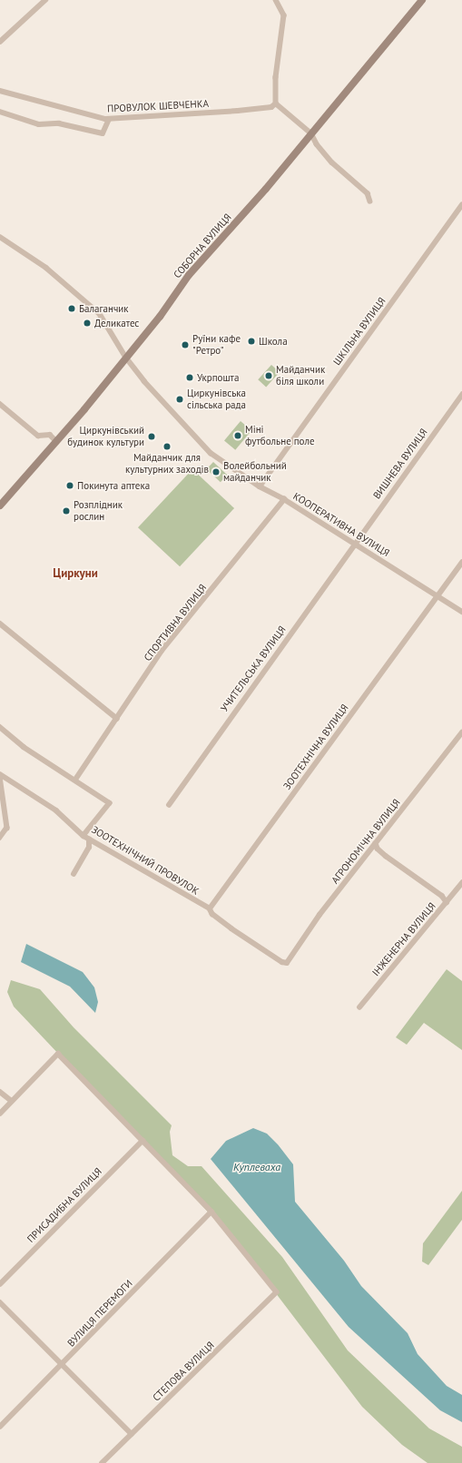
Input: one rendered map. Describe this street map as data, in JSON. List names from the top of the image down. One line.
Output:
{"streets":{"street":["ПРОВУЛОК ШЕВЧЕНКА","СОБОРНА ВУЛИЦЯ","ШКІЛЬНА ВУЛИЦЯ","ВИШНЕВА ВУЛИЦЯ","КООПЕРАТИВНА ВУЛИЦЯ","СПОРТИВНА ВУЛИЦЯ","УЧИТЕЛЬСЬКА ВУЛИЦЯ","ЗООТЕХНІЧНА ВУЛИЦЯ","АГРОНОМІЧНА ВУЛИЦЯ","ЗООТЕХНІЧНИЙ ПРОВУЛОК","ІНЖЕНЕРНА ВУЛИЦЯ","ПРИСАДИБНА ВУЛИЦЯ","ВУЛИЦЯ ПЕРЕМОГИ","СТЕПОВА ВУЛИЦЯ"]},"crossings":[["СОБОРНА ВУЛИЦЯ","КООПЕРАТИВНА ВУЛИЦЯ"],["ШКІЛЬНА ВУЛИЦЯ","КООПЕРАТИВНА ВУЛИЦЯ"],["ВИШНЕВА ВУЛИЦЯ","КООПЕРАТИВНА ВУЛИЦЯ"],["ВИШНЕВА ВУЛИЦЯ","УЧИТЕЛЬСЬКА ВУЛИЦЯ"],["КООПЕРАТИВНА ВУЛИЦЯ","СПОРТИВНА ВУЛИЦЯ"],["КООПЕРАТИВНА ВУЛИЦЯ","УЧИТЕЛЬСЬКА ВУЛИЦЯ"],["КООПЕРАТИВНА ВУЛИЦЯ","ЗООТЕХНІЧНА ВУЛИЦЯ"],["СПОРТИВНА ВУЛИЦЯ","ЗООТЕХНІЧНИЙ ПРОВУЛОК"],["ЗООТЕХНІЧНА ВУЛИЦЯ","ЗООТЕХНІЧНИЙ ПРОВУЛОК"],["АГРОНОМІЧНА ВУЛИЦЯ","ЗООТЕХНІЧНИЙ ПРОВУЛОК"],["ВУЛИЦЯ ПЕРЕМОГИ","СТЕПОВА ВУЛИЦЯ"]],"districts":["Циркуни"],"water":["Куплеваха"],"places":["Балаганчик","Деликатес","Школа","Руїни кафе \"Ретро\"","Майданчик біля школи","Укрпошта","Циркунівська сільська рада","Міні футбольне поле","Циркунівський будинок культури","Майданчик для культурних заходів","Волейбольний майданчик","Покинута аптека","Розплідник рослин"]}
